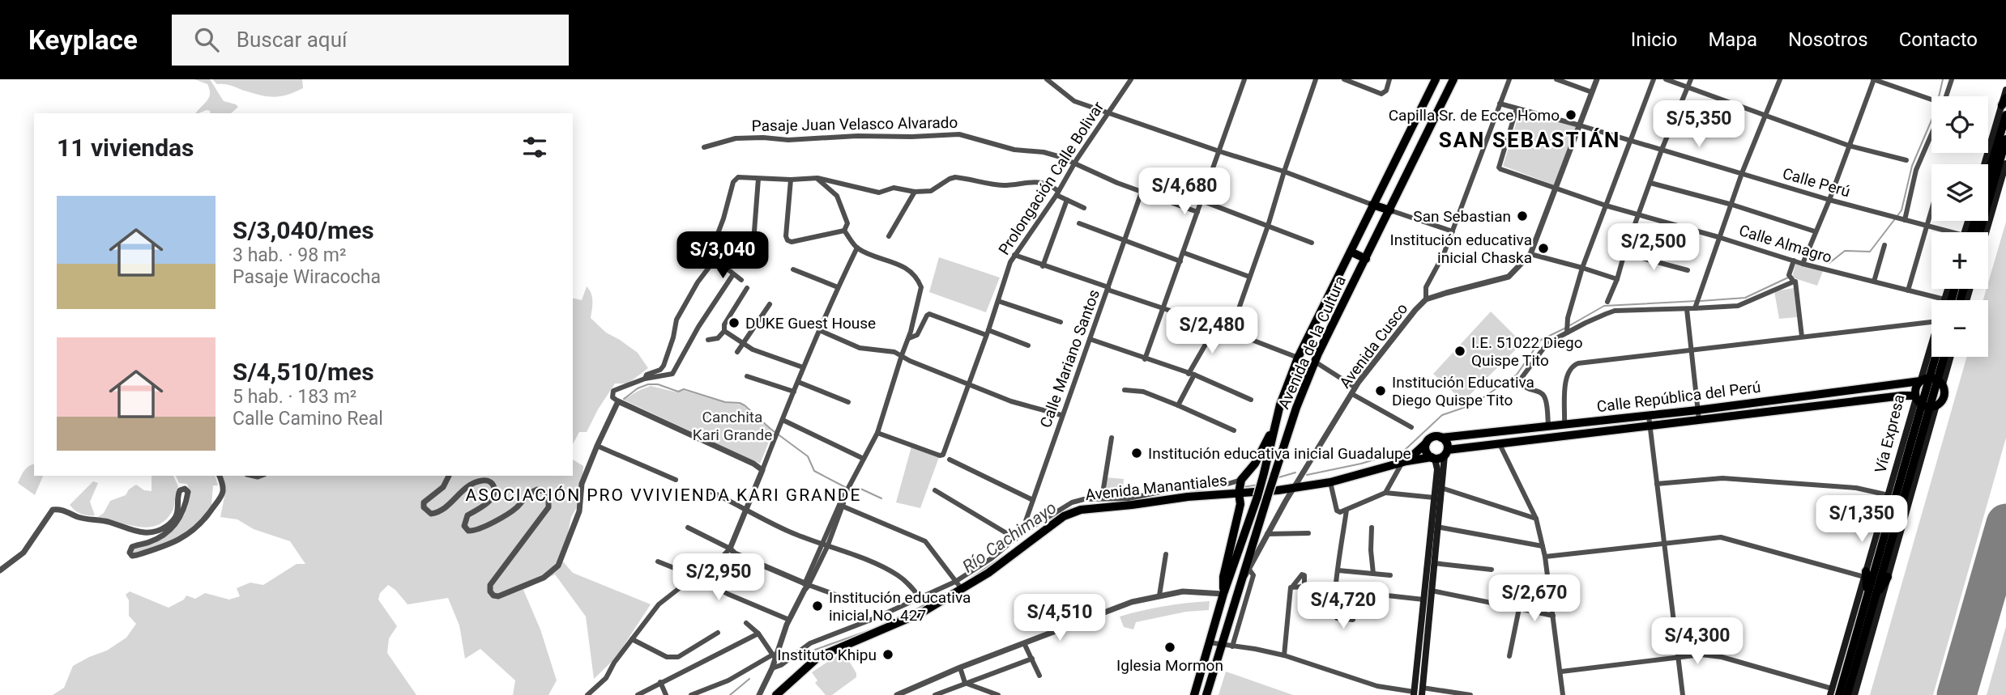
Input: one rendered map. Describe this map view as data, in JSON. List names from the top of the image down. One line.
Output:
{"streets":{"main road":["Avenida de la Cultura","Calle República del Perú","Vía Expresa","Avenida Manantiales"],"street":["Pasaje Juan Velasco Alvarado","Prolongación Calle Bolivar","Calle Perú","Calle Almagro","Avenida Cusco","Calle Mariano Santos"]},"crossings":[["Pasaje Juan Velasco Alvarado","Prolongación Calle Bolivar"],["Pasaje Juan Velasco Alvarado","Calle Mariano Santos"],["Calle Perú","Calle Almagro"],["Calle Perú","Avenida Cusco"],["Calle Almagro","Avenida Cusco"],["Calle Almagro","Vía Expresa"],["Avenida de la Cultura","Avenida Cusco"],["Avenida de la Cultura","Avenida Manantiales"],["Avenida Cusco","Avenida Manantiales"],["Calle Mariano Santos","Avenida Manantiales"],["Calle República del Perú","Vía Expresa"],["Calle República del Perú","Avenida Manantiales"]],"districts":["SAN SEBASTIÁN","ASOCIACIÓN PRO VVIVIENDA KARI GRANDE"],"water":["Río Cachimayo"],"parks":["Canchita Kari Grande"],"places":["Capilla Sr. de Ecce Homo","San Sebastian","Institución educativa inicial Chaska","DUKE Guest House","I.E. 51022 Diego Quispe Tito","Institución Educativa Diego Quispe Tito","Institución educativa inicial Guadalupe","Institución educativa inicial No. 427","Iglesia Mormon","Instituto Khipu"],"page":{"header":"Keyplace","search":"Buscar aquí","nav":["Inicio","Mapa","Nosotros","Contacto"],"map_buttons":["+","−"],"price":["S/5,350","S/4,680","S/2,500","S/3,040","S/2,480","S/1,350","S/2,950","S/2,670","S/4,720","S/4,510","S/4,300"],"heading":"11 viviendas","list":[{"name":"S/3,040/mes","note":"3 hab. · 98 m² · Pasaje Wiracocha"},{"name":"S/4,510/mes","note":"5 hab. · 183 m² · Calle Camino Real"}]}}
